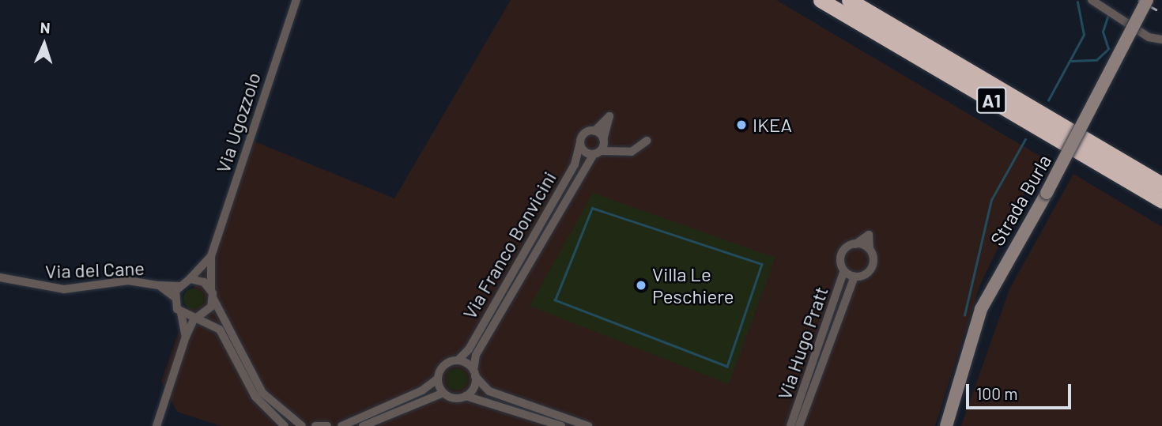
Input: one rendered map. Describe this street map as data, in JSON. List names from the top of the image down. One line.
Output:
{"streets":{"highway":["A1"],"main road":["Strada Burla"],"street":["Via Ugozzolo","Via Franco Bonvicini","Via del Cane","Via Hugo Pratt"]},"crossings":[["Via Ugozzolo","Via del Cane"]],"places":["IKEA","Villa Le Peschiere"],"scale_bar":"100 m","north":"top"}
